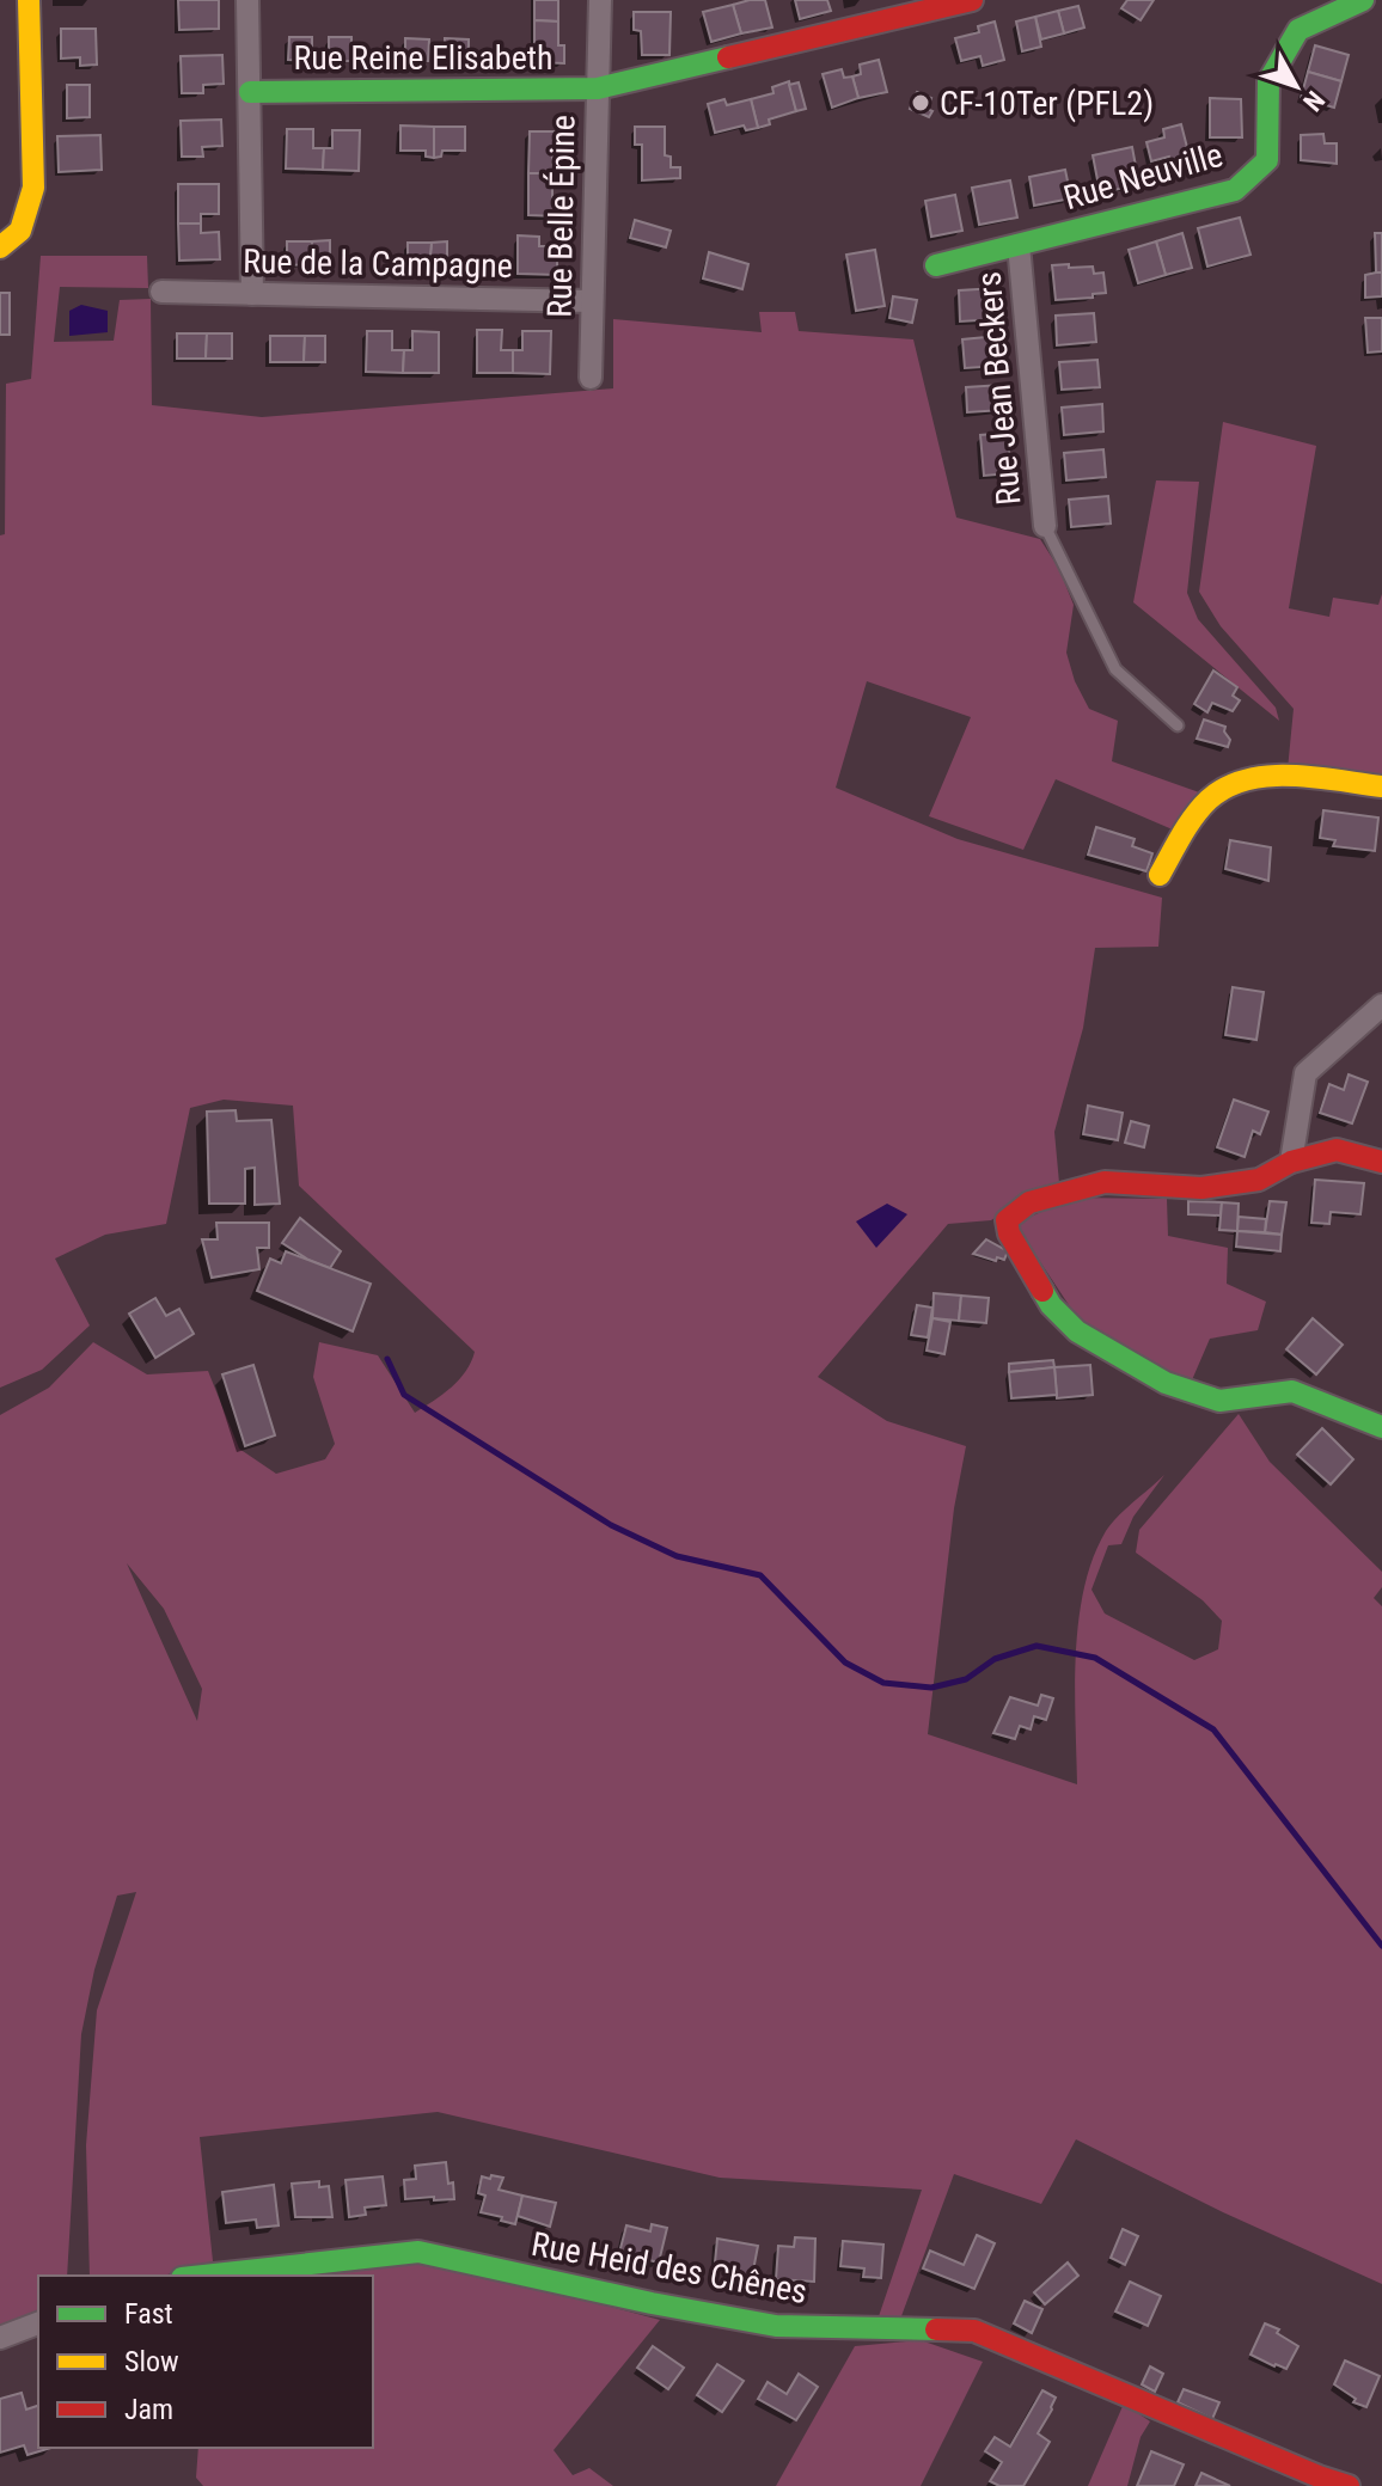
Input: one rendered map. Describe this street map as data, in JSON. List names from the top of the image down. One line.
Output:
{"streets":{"street":["Rue Reine Elisabeth","Rue Neuville","Rue Belle Épine","Rue de la Campagne","Rue Jean Beckers","Rue Heid des Chênes"]},"crossings":[["Rue Reine Elisabeth","Rue Belle Épine"],["Rue Neuville","Rue Jean Beckers"],["Rue Belle Épine","Rue de la Campagne"]],"places":["CF-10Ter (PFL2)"],"legend":["Fast","Slow","Jam"],"north":"bottom right"}
